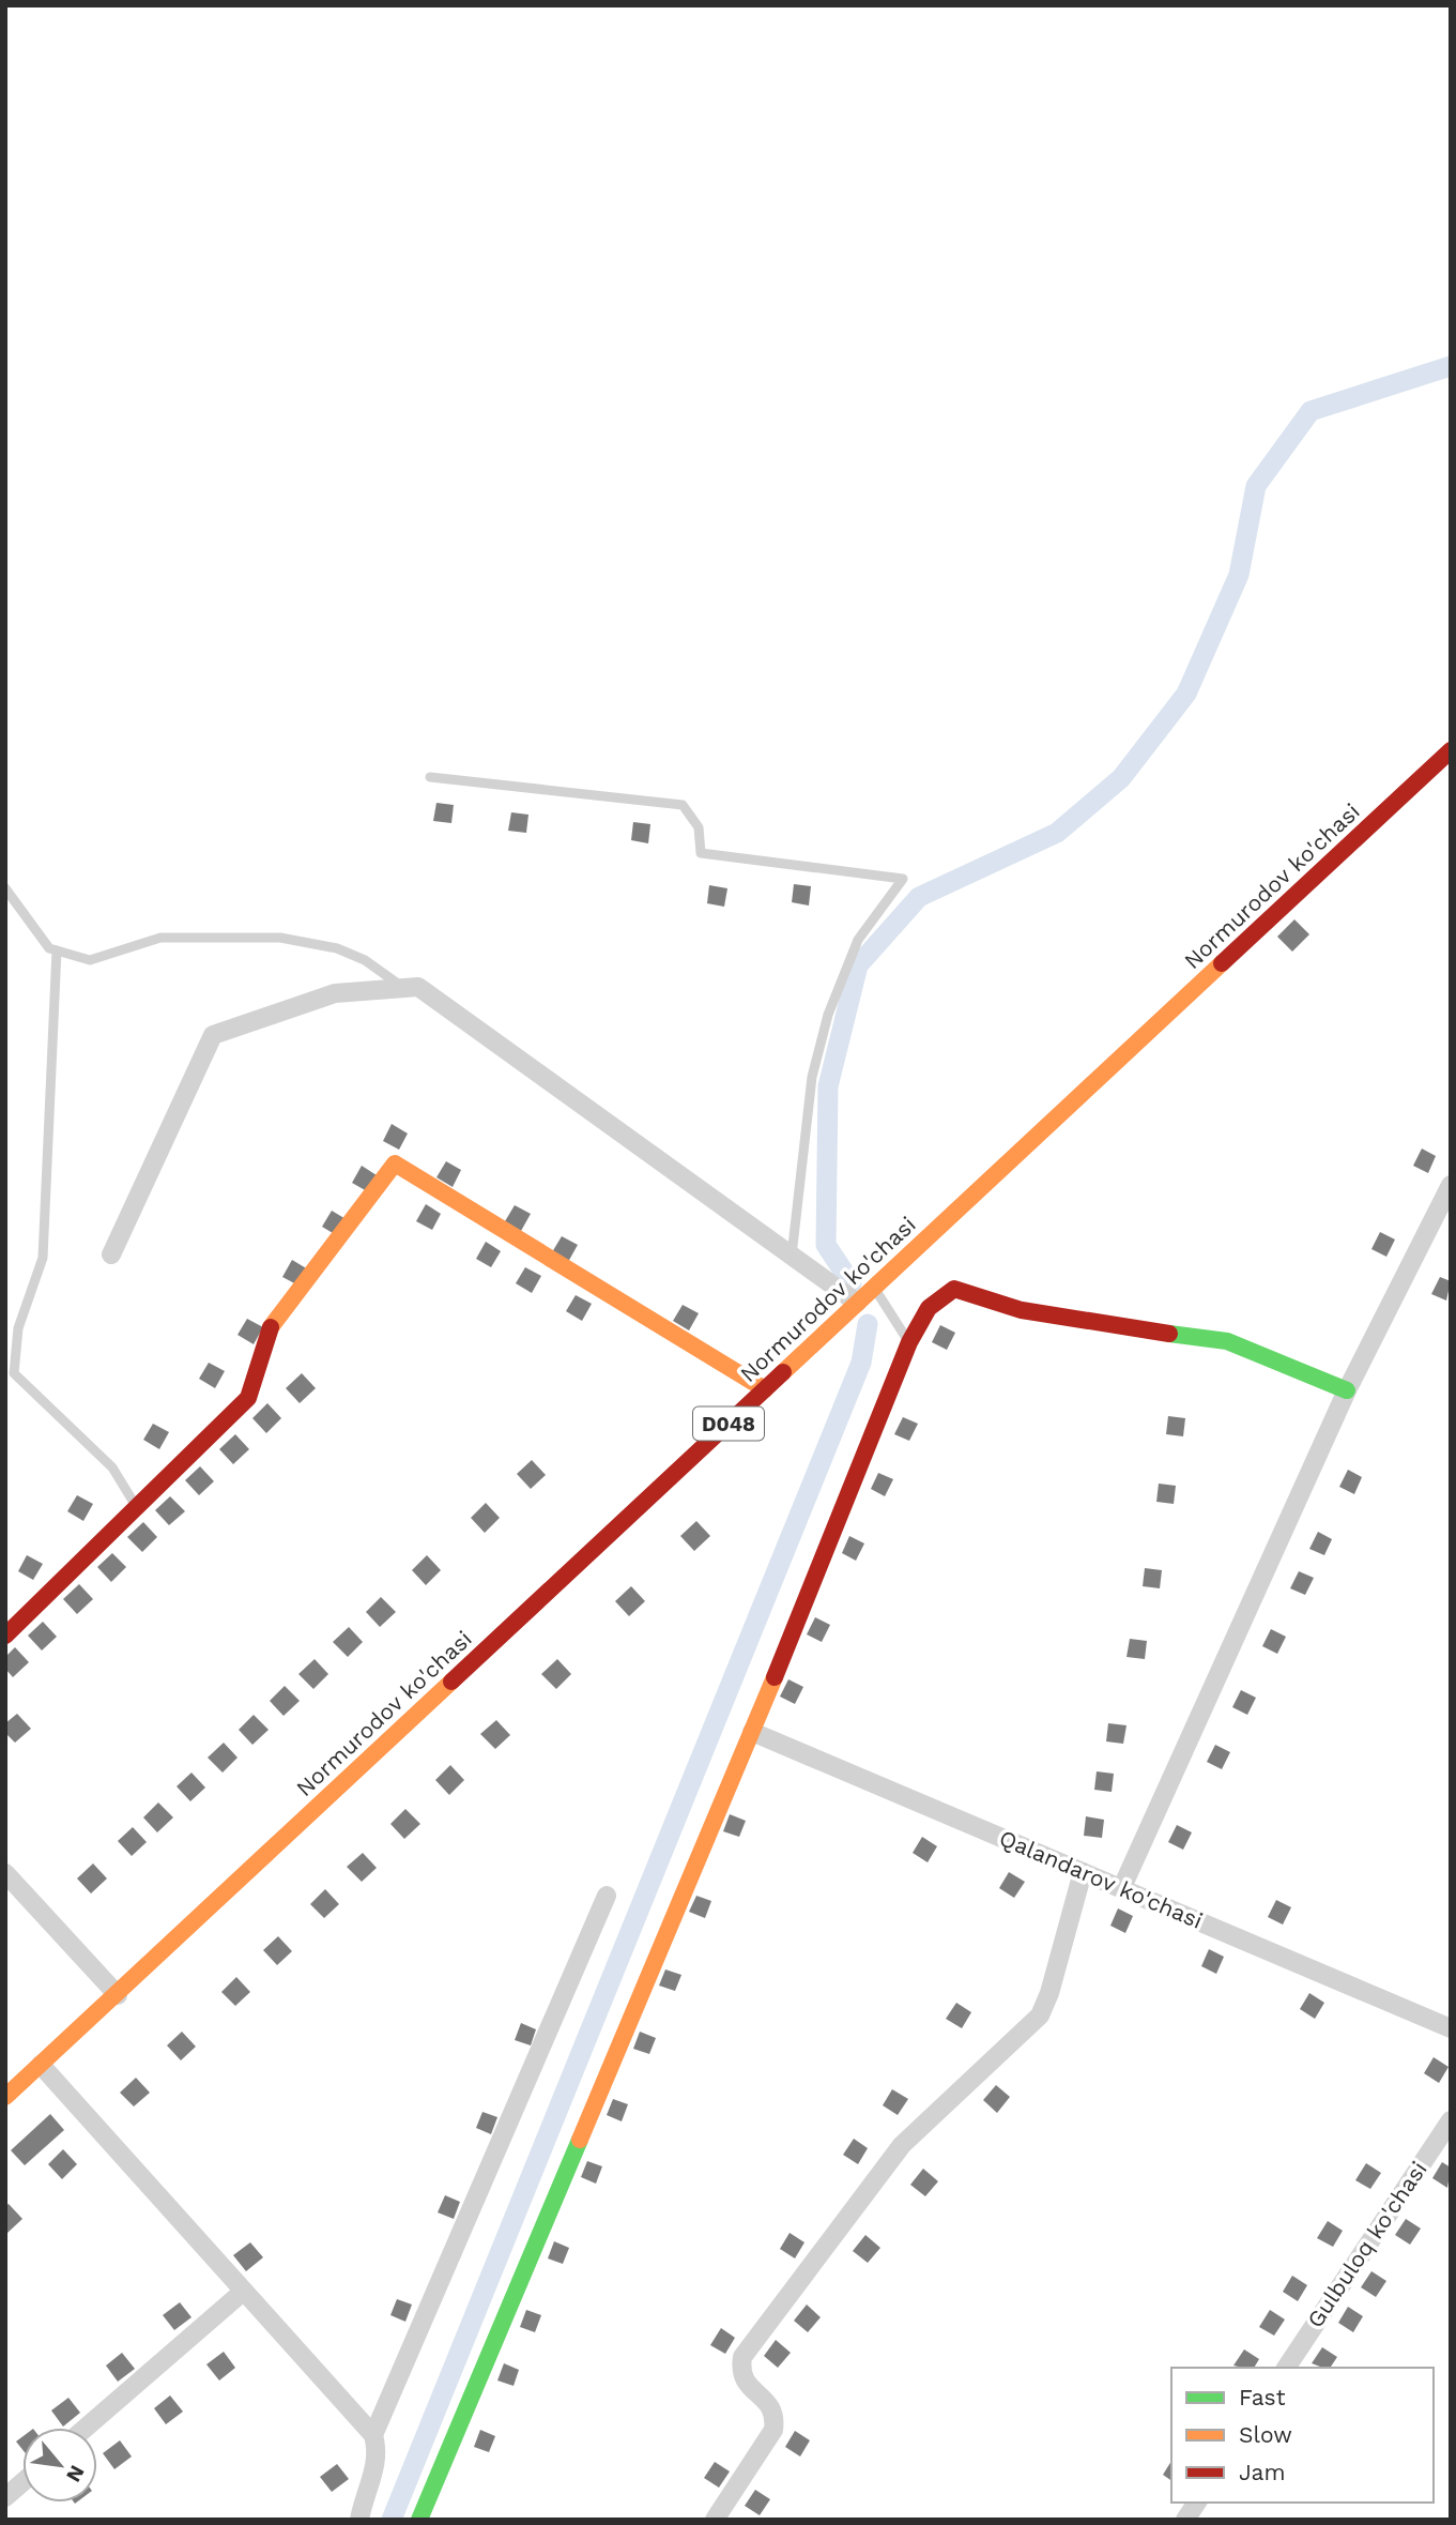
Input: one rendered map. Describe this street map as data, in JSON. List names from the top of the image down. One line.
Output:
{"streets":{"street":["Normurodov ko'chasi","D048","Qalandarov ko'chasi","Gulbuloq ko'chasi"]},"legend":["Fast","Slow","Jam"],"north":"bottom right"}
